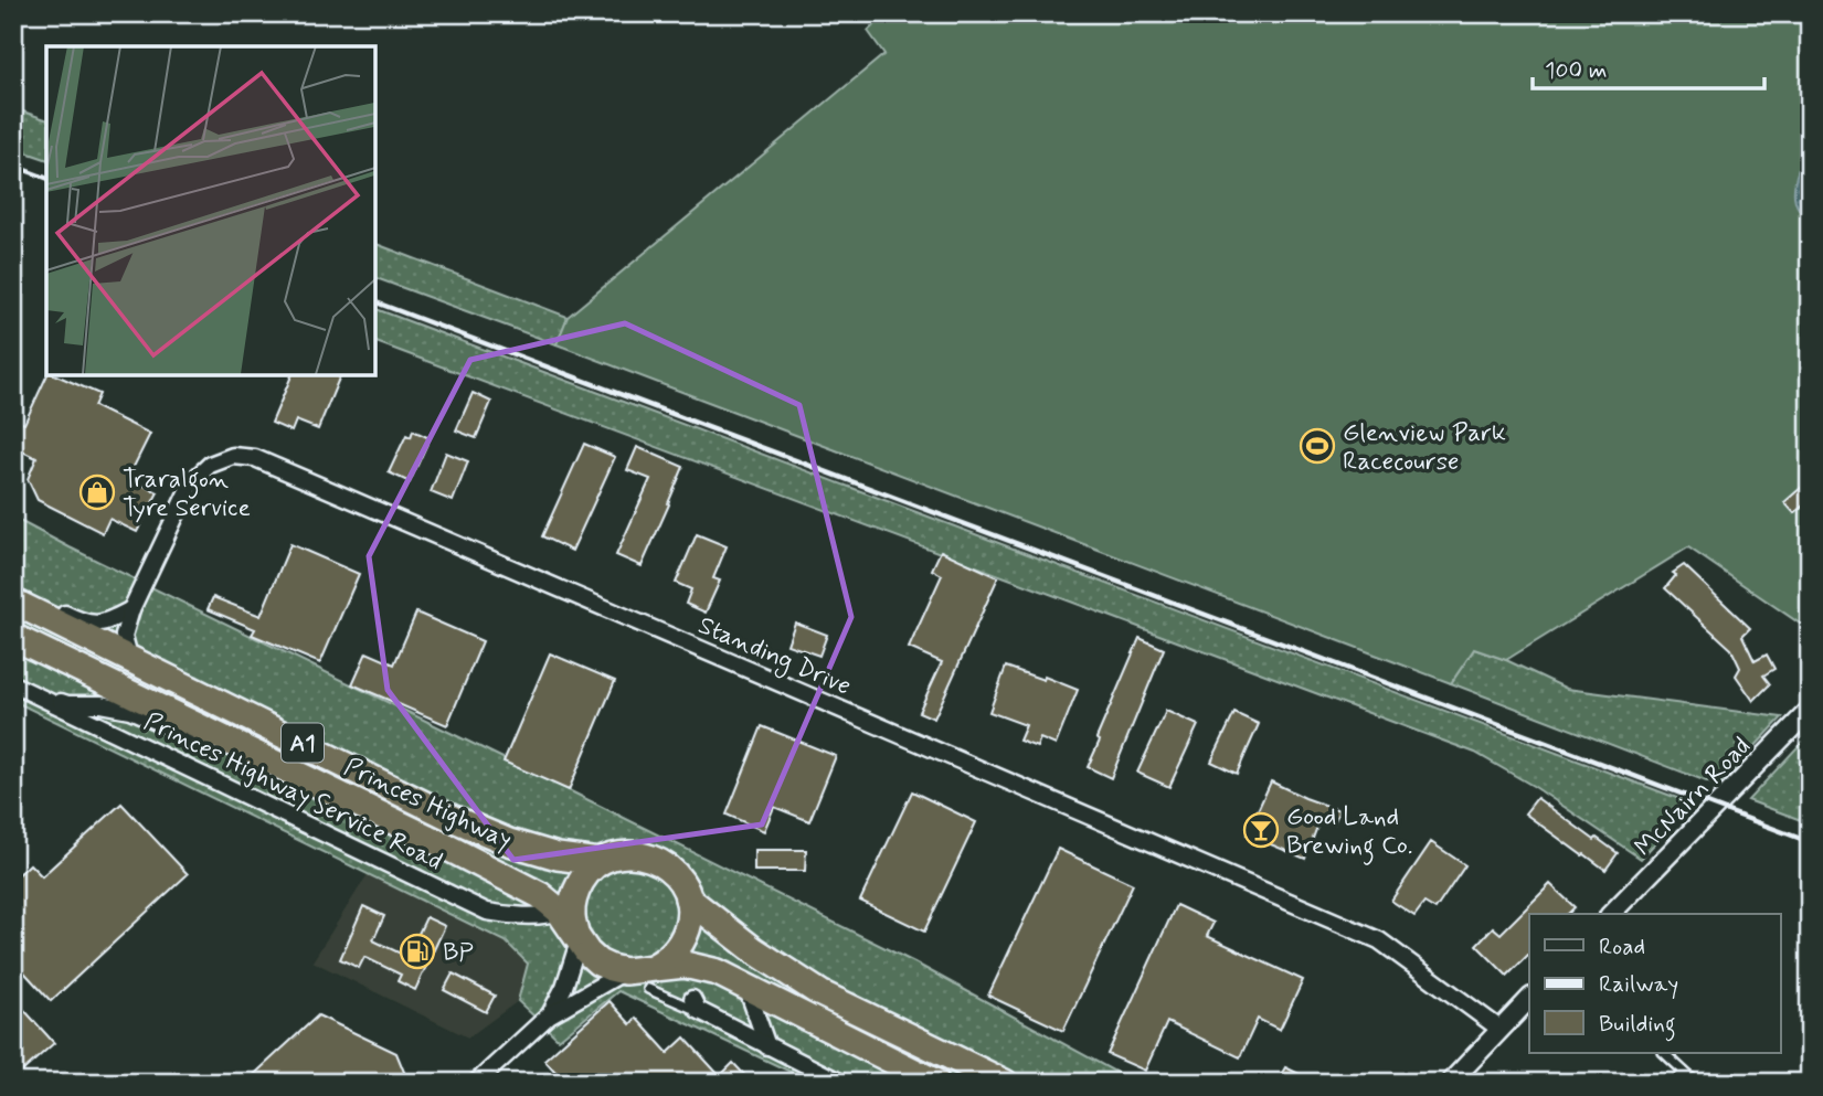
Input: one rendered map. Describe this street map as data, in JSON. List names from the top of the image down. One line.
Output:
{"streets":{"highway":["A1","Princes Highway"],"street":["Standing Drive","Princes Highway Service Road","McNairn Road"]},"crossings":[["Standing Drive","Princes Highway"],["Princes Highway Service Road","Princes Highway"]],"places":{"sports":["Glenview Park Racecourse"],"shop":["Traralgon Tyre Service"],"bar":["Good Land Brewing Co."],"fuel station":["BP"]},"legend":["Road","Railway","Building"],"scale_bar":"100 m"}
